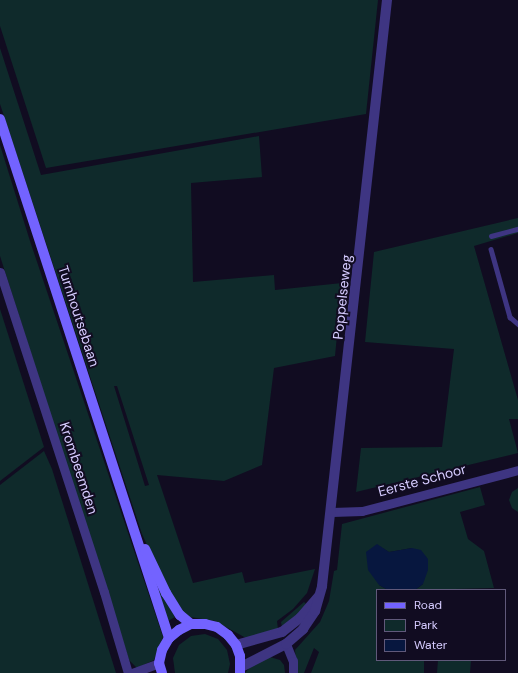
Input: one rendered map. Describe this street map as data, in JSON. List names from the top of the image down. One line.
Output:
{"streets":{"main road":["Turnhoutsebaan"],"street":["Poppelseweg","Krombeemden","Eerste Schoor"]},"crossings":[["Poppelseweg","Eerste Schoor"]],"legend":["Road","Park","Water"]}
